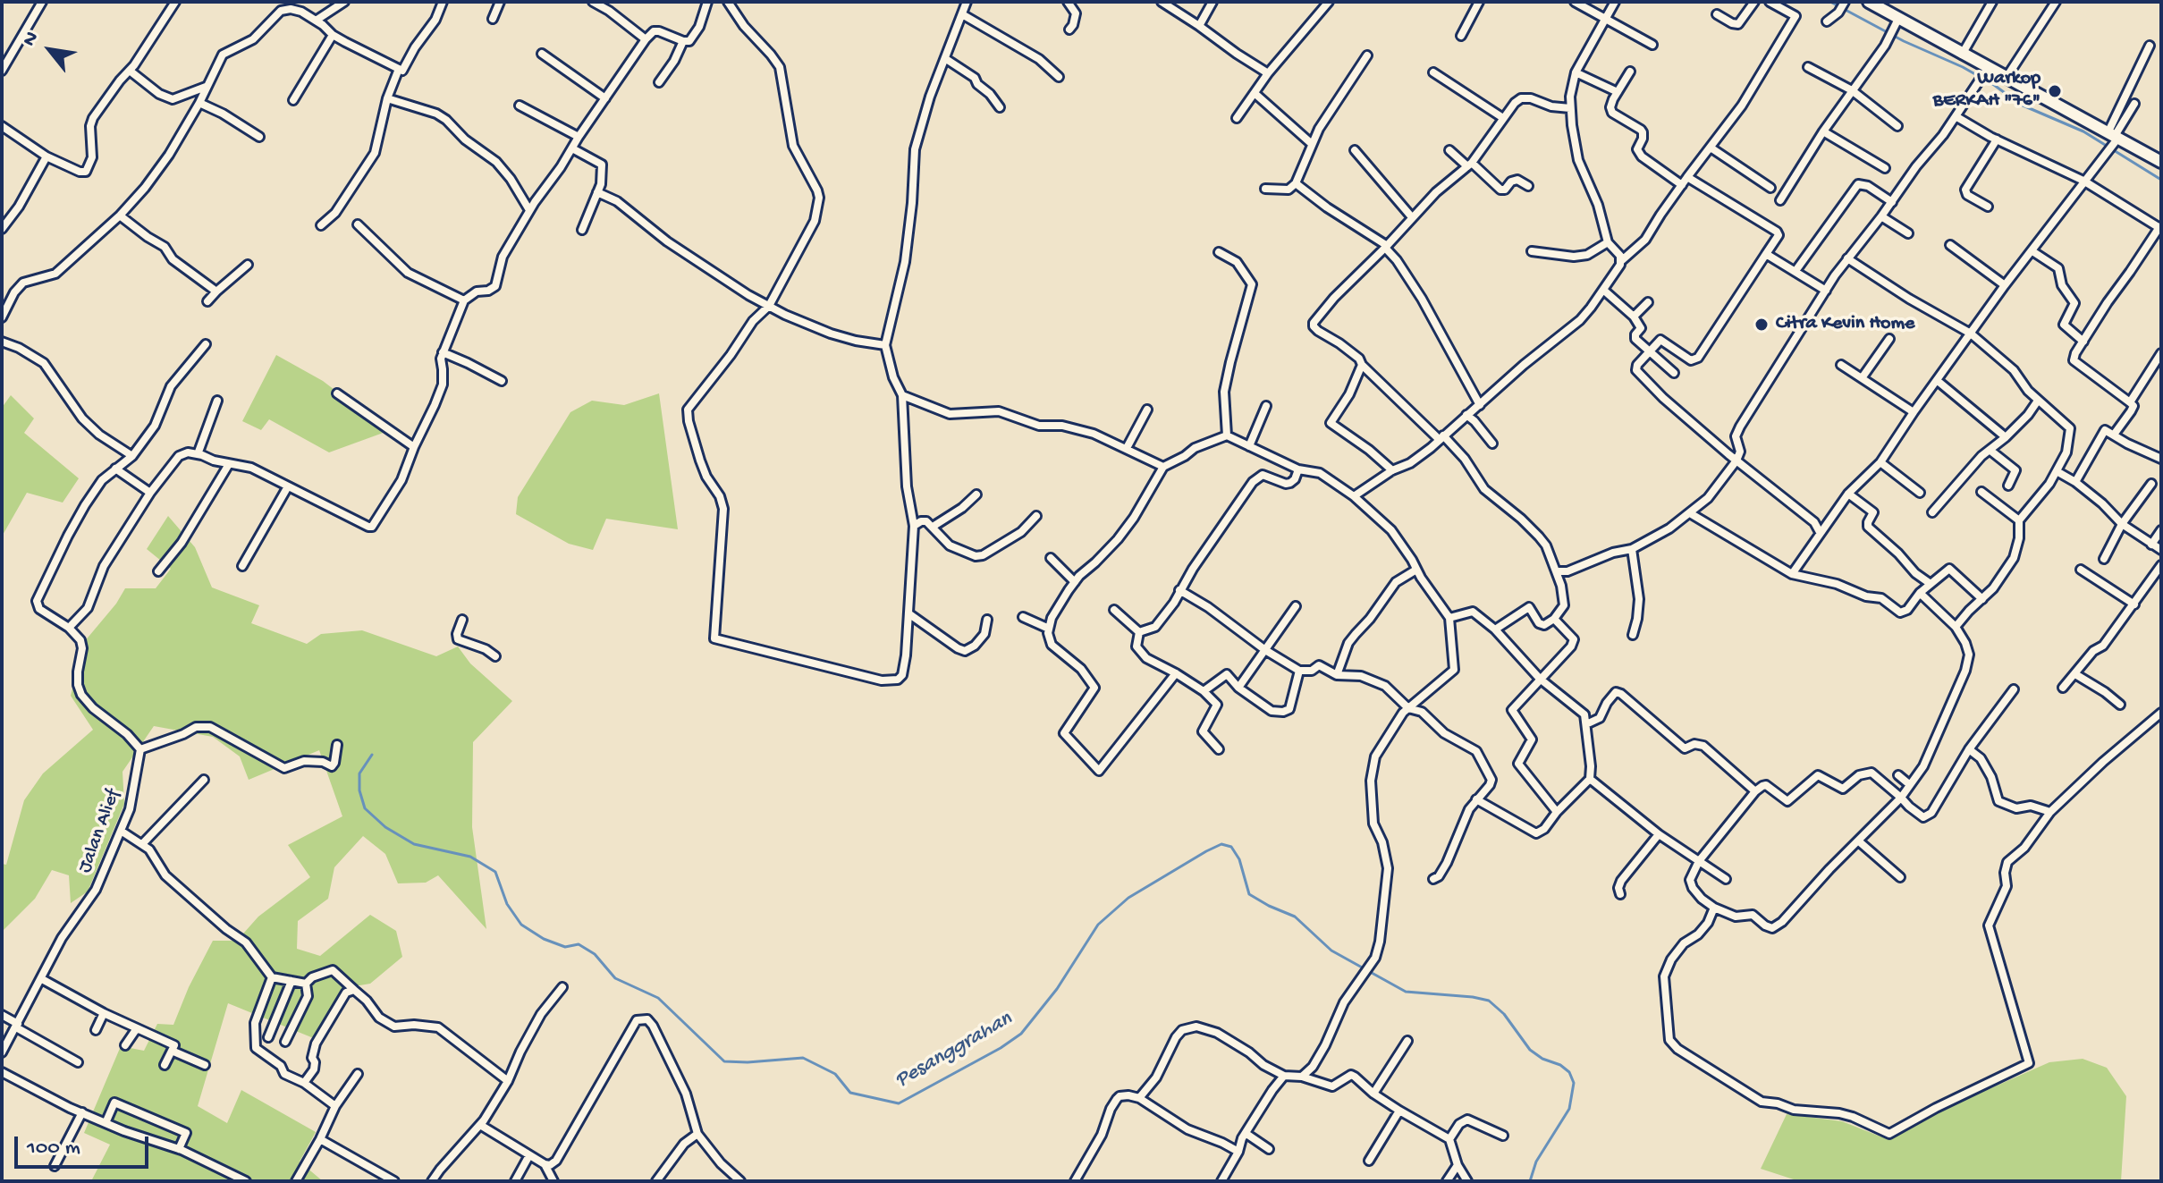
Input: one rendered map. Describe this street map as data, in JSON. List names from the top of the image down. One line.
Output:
{"streets":{"street":["Jalan Alief"]},"water":["Pesanggrahan"],"places":["Warkop BERKAH \"76\"","Citra Kevin Home"],"scale_bar":"100 m","north":"top left"}
